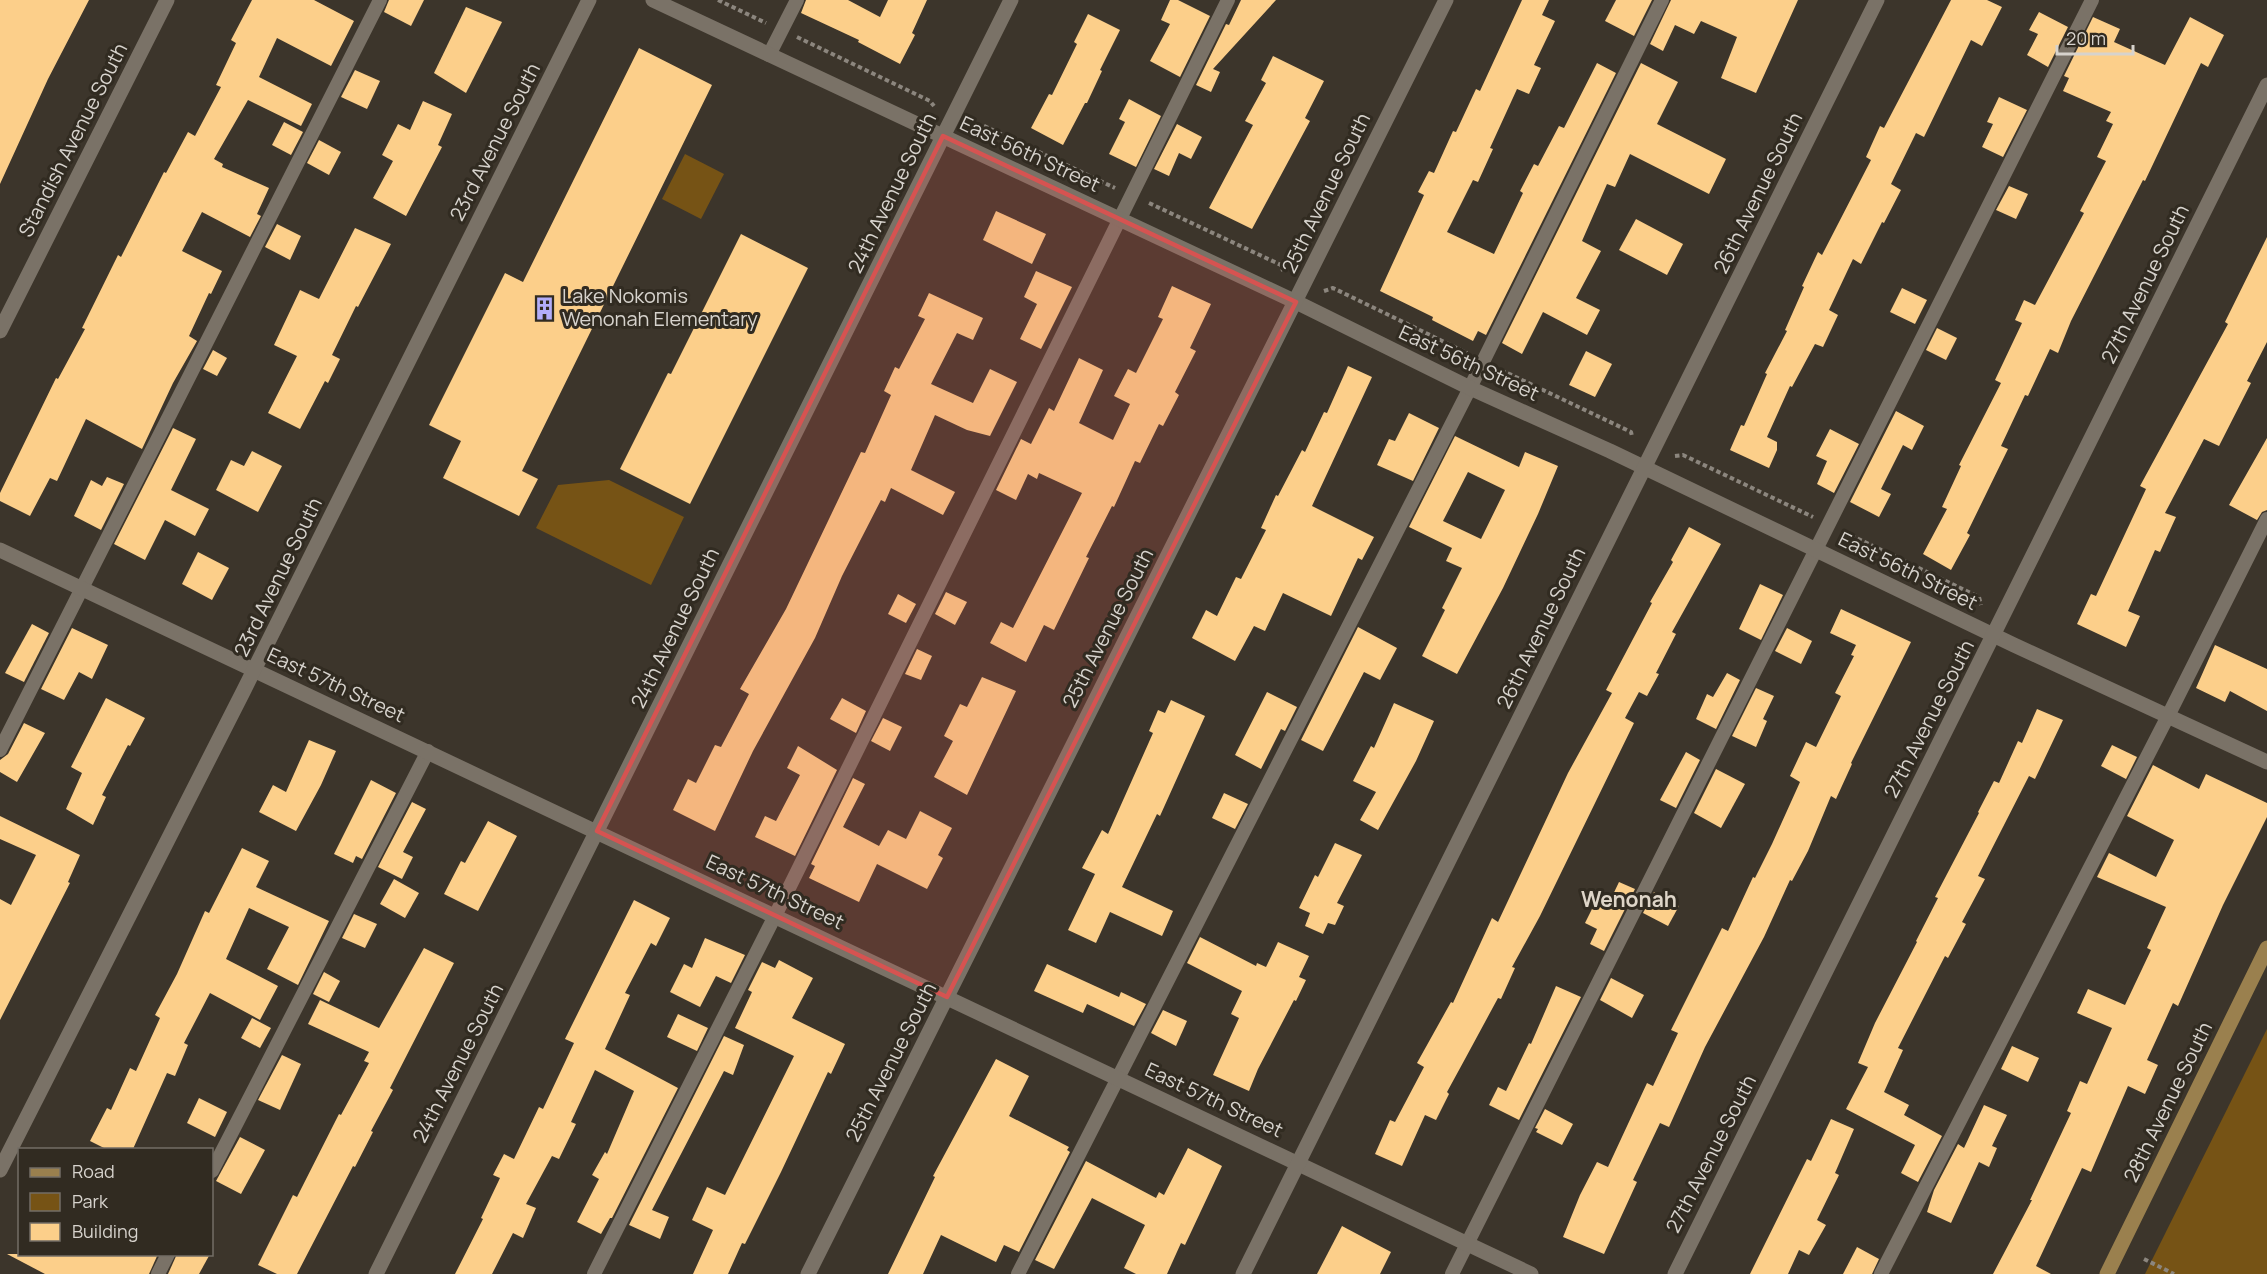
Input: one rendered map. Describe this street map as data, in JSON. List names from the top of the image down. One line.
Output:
{"streets":{"street":["Standish Avenue South","23rd Avenue South","East 56th Street","24th Avenue South","25th Avenue South","26th Avenue South","27th Avenue South","East 57th Street","28th Avenue South"]},"crossings":[["23rd Avenue South","East 57th Street"],["East 56th Street","24th Avenue South"],["East 56th Street","25th Avenue South"],["East 56th Street","26th Avenue South"],["East 56th Street","27th Avenue South"],["24th Avenue South","East 57th Street"],["25th Avenue South","East 57th Street"],["26th Avenue South","East 57th Street"]],"districts":["Wenonah"],"places":{"building":["Lake Nokomis Wenonah Elementary"]},"legend":["Road","Park","Building"],"scale_bar":"20 m"}
